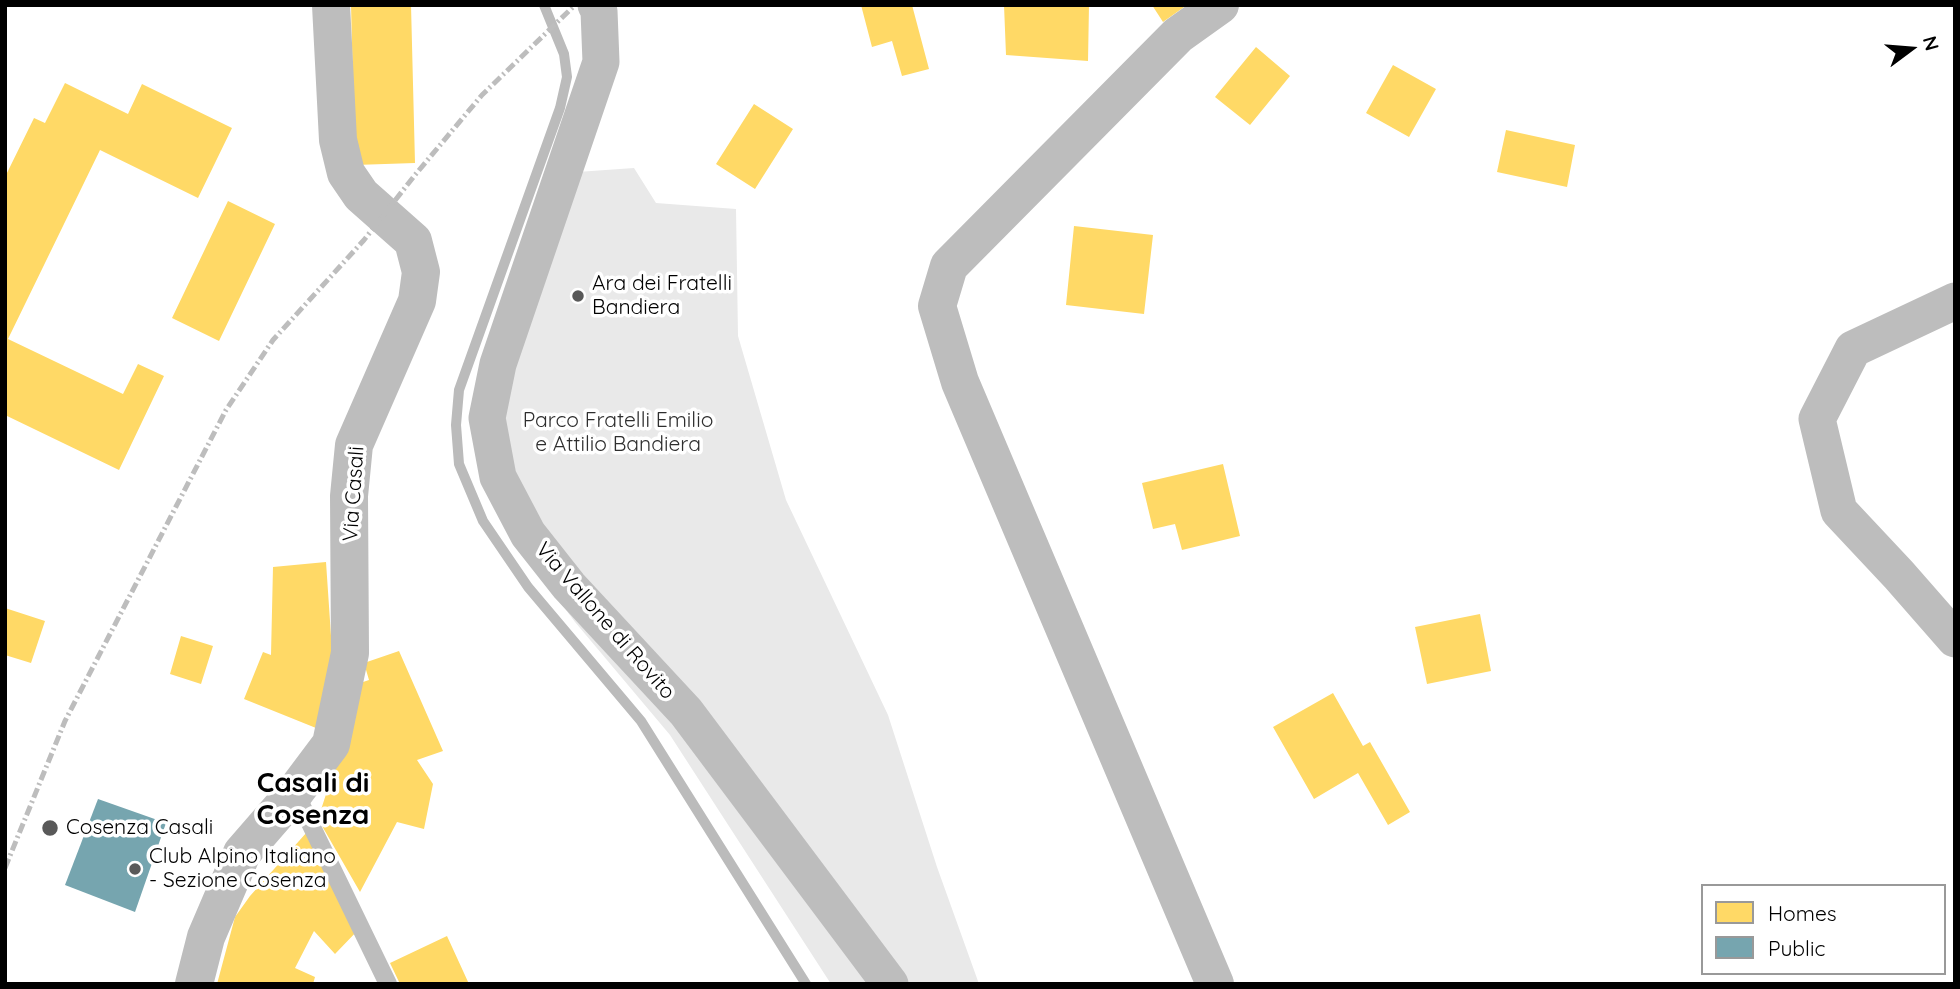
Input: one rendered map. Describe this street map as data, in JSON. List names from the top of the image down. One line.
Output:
{"streets":{"street":["Via Casali","Via Vallone di Rovito"]},"districts":["Casali di Cosenza"],"parks":["Parco Fratelli Emilio e Attilio Bandiera"],"places":["Ara dei Fratelli Bandiera","Cosenza Casali","Club Alpino Italiano - Sezione Cosenza"],"legend":["Homes","Public"],"north":"right"}
